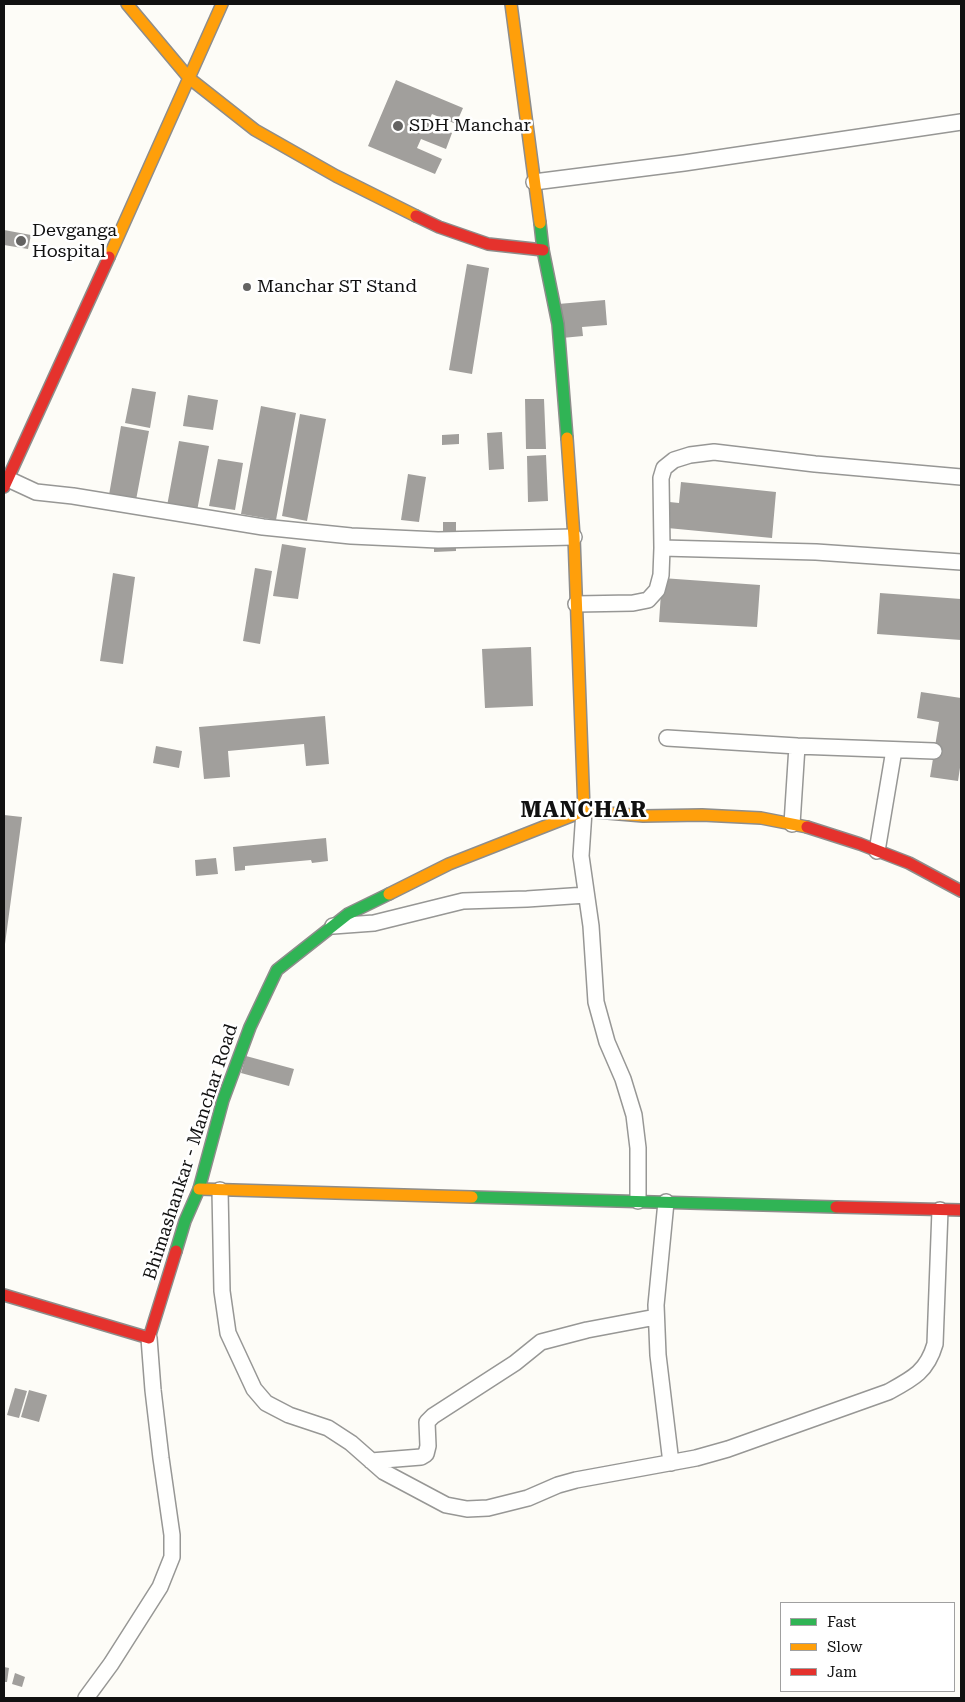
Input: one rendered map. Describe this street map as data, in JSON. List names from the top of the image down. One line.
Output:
{"streets":{"main road":["Bhimashankar - Manchar Road"]},"districts":["MANCHAR"],"places":["SDH Manchar","Devganga Hospital","Manchar ST Stand"],"legend":["Fast","Slow","Jam"]}
